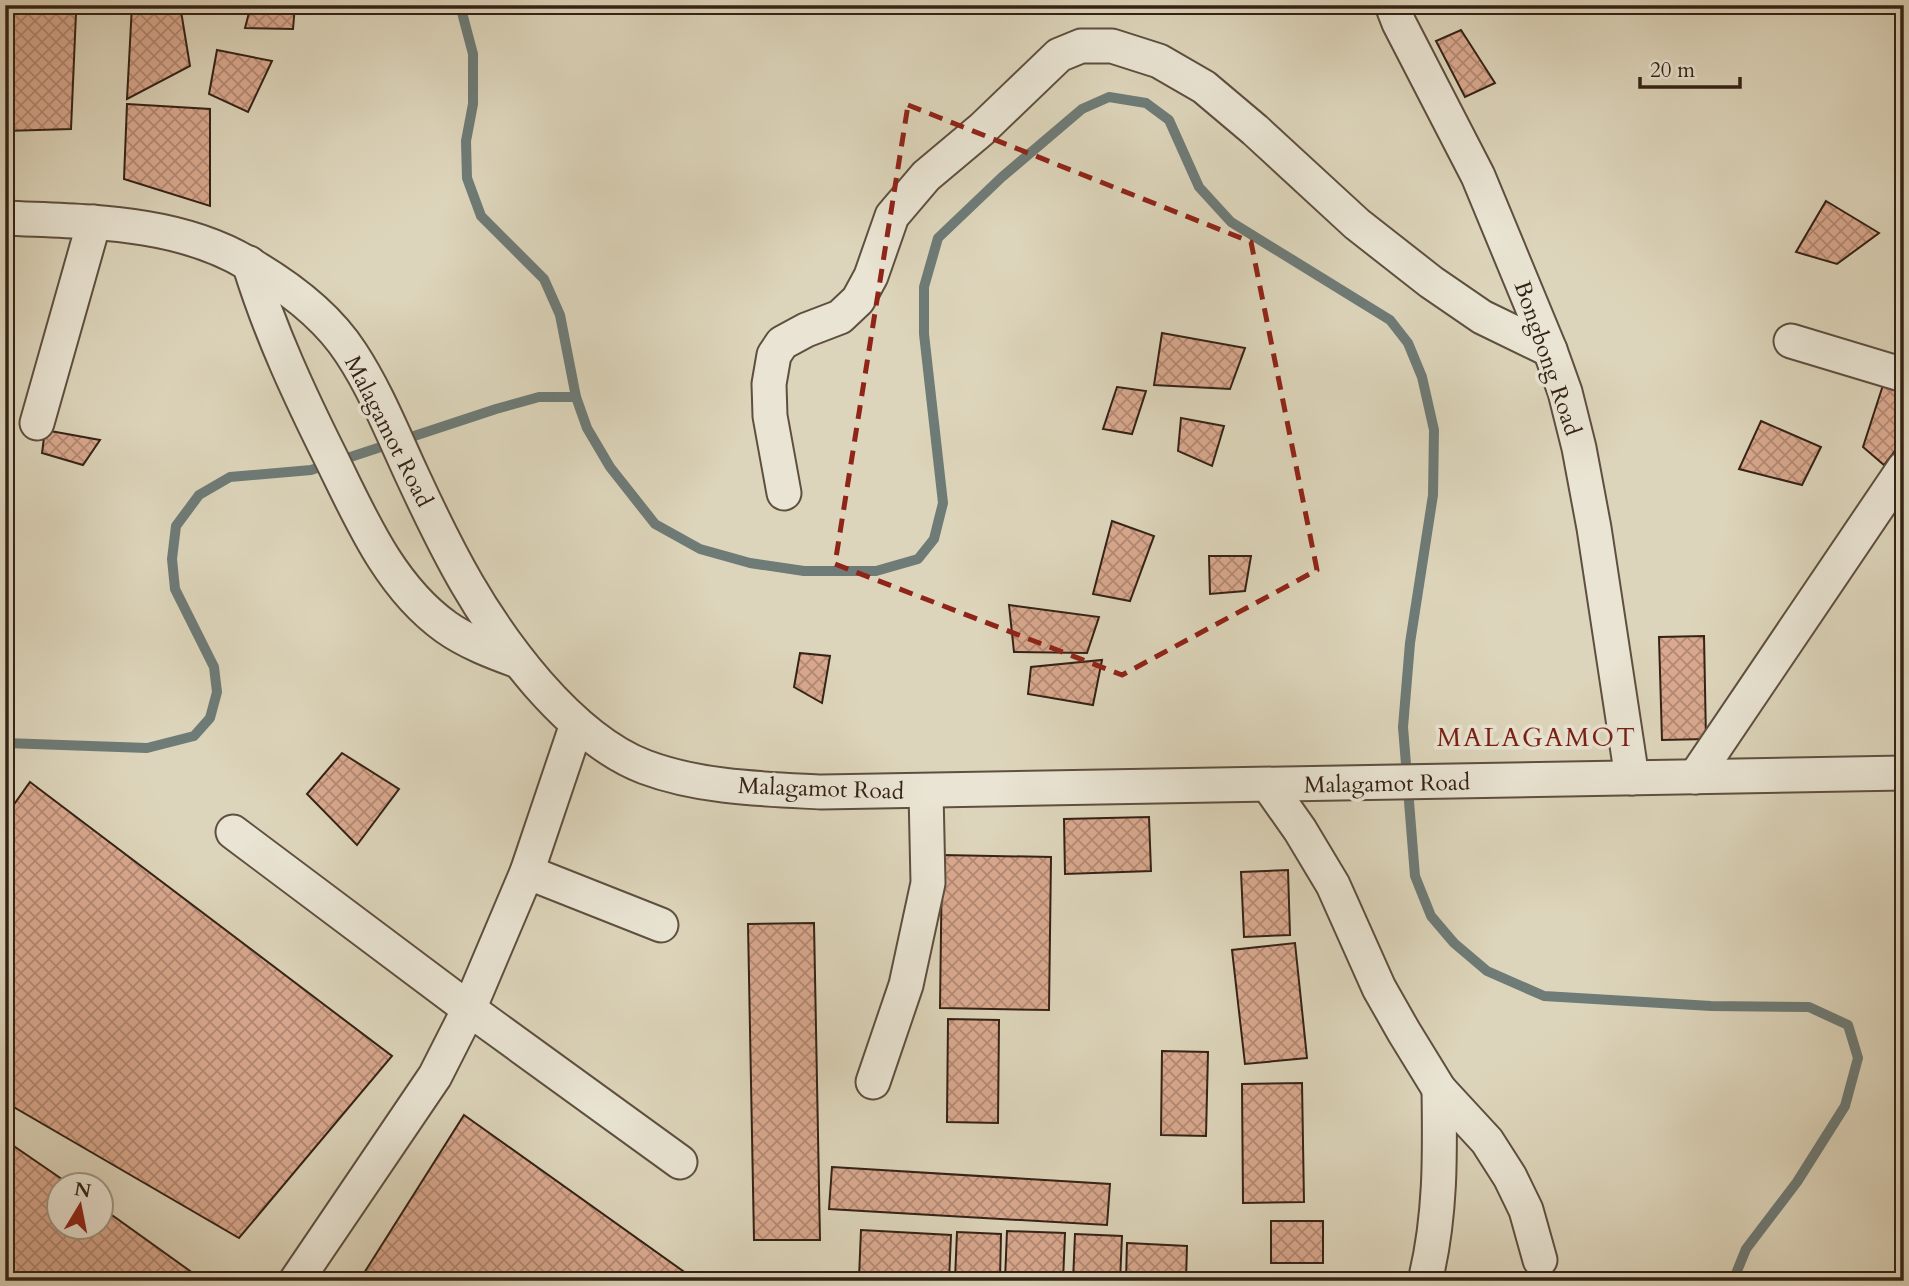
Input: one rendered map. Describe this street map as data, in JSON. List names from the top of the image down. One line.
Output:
{"streets":{"street":["Bongbong Road","Malagamot Road"]},"crossings":[["Bongbong Road","Malagamot Road"]],"districts":["MALAGAMOT"],"scale_bar":"20 m","north":"top"}
